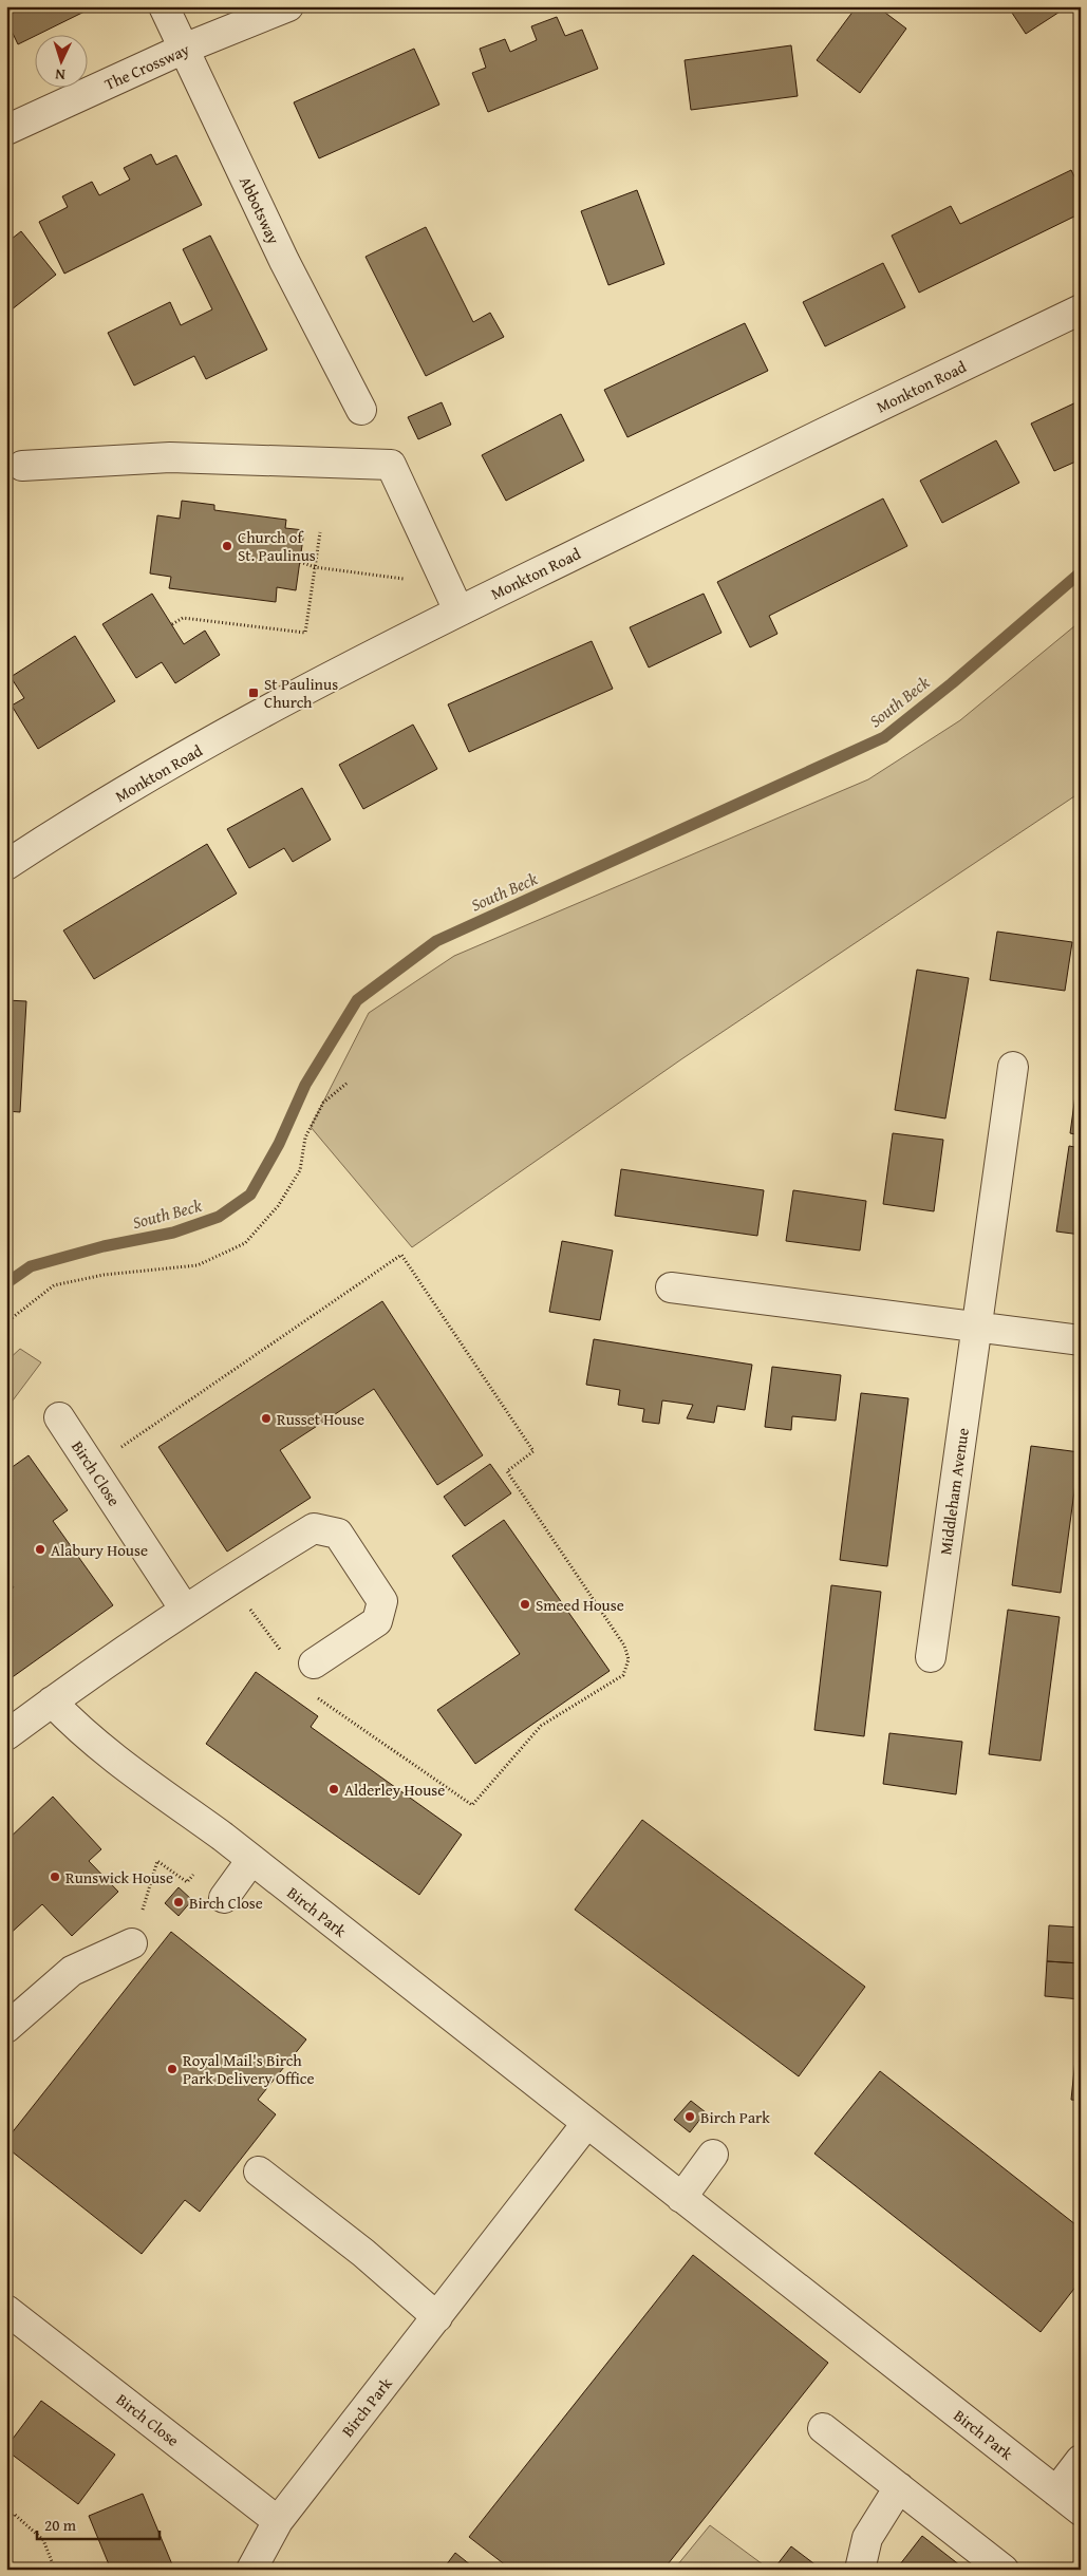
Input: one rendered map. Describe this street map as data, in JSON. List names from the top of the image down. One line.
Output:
{"streets":{"street":["The Crossway","Abbotsway","Monkton Road","Birch Close","Middleham Avenue","Birch Park"]},"crossings":[["The Crossway","Abbotsway"],["Birch Close","Birch Park"]],"water":["South Beck"],"places":{"other":["Church of St. Paulinus","Russet House","Alabury House","Smeed House","Alderley House","Runswick House","Birch Close","Royal Mail's Birch Park Delivery Office","Birch Park"],"transit":["St Paulinus Church"]},"scale_bar":"20 m","north":"bottom"}
